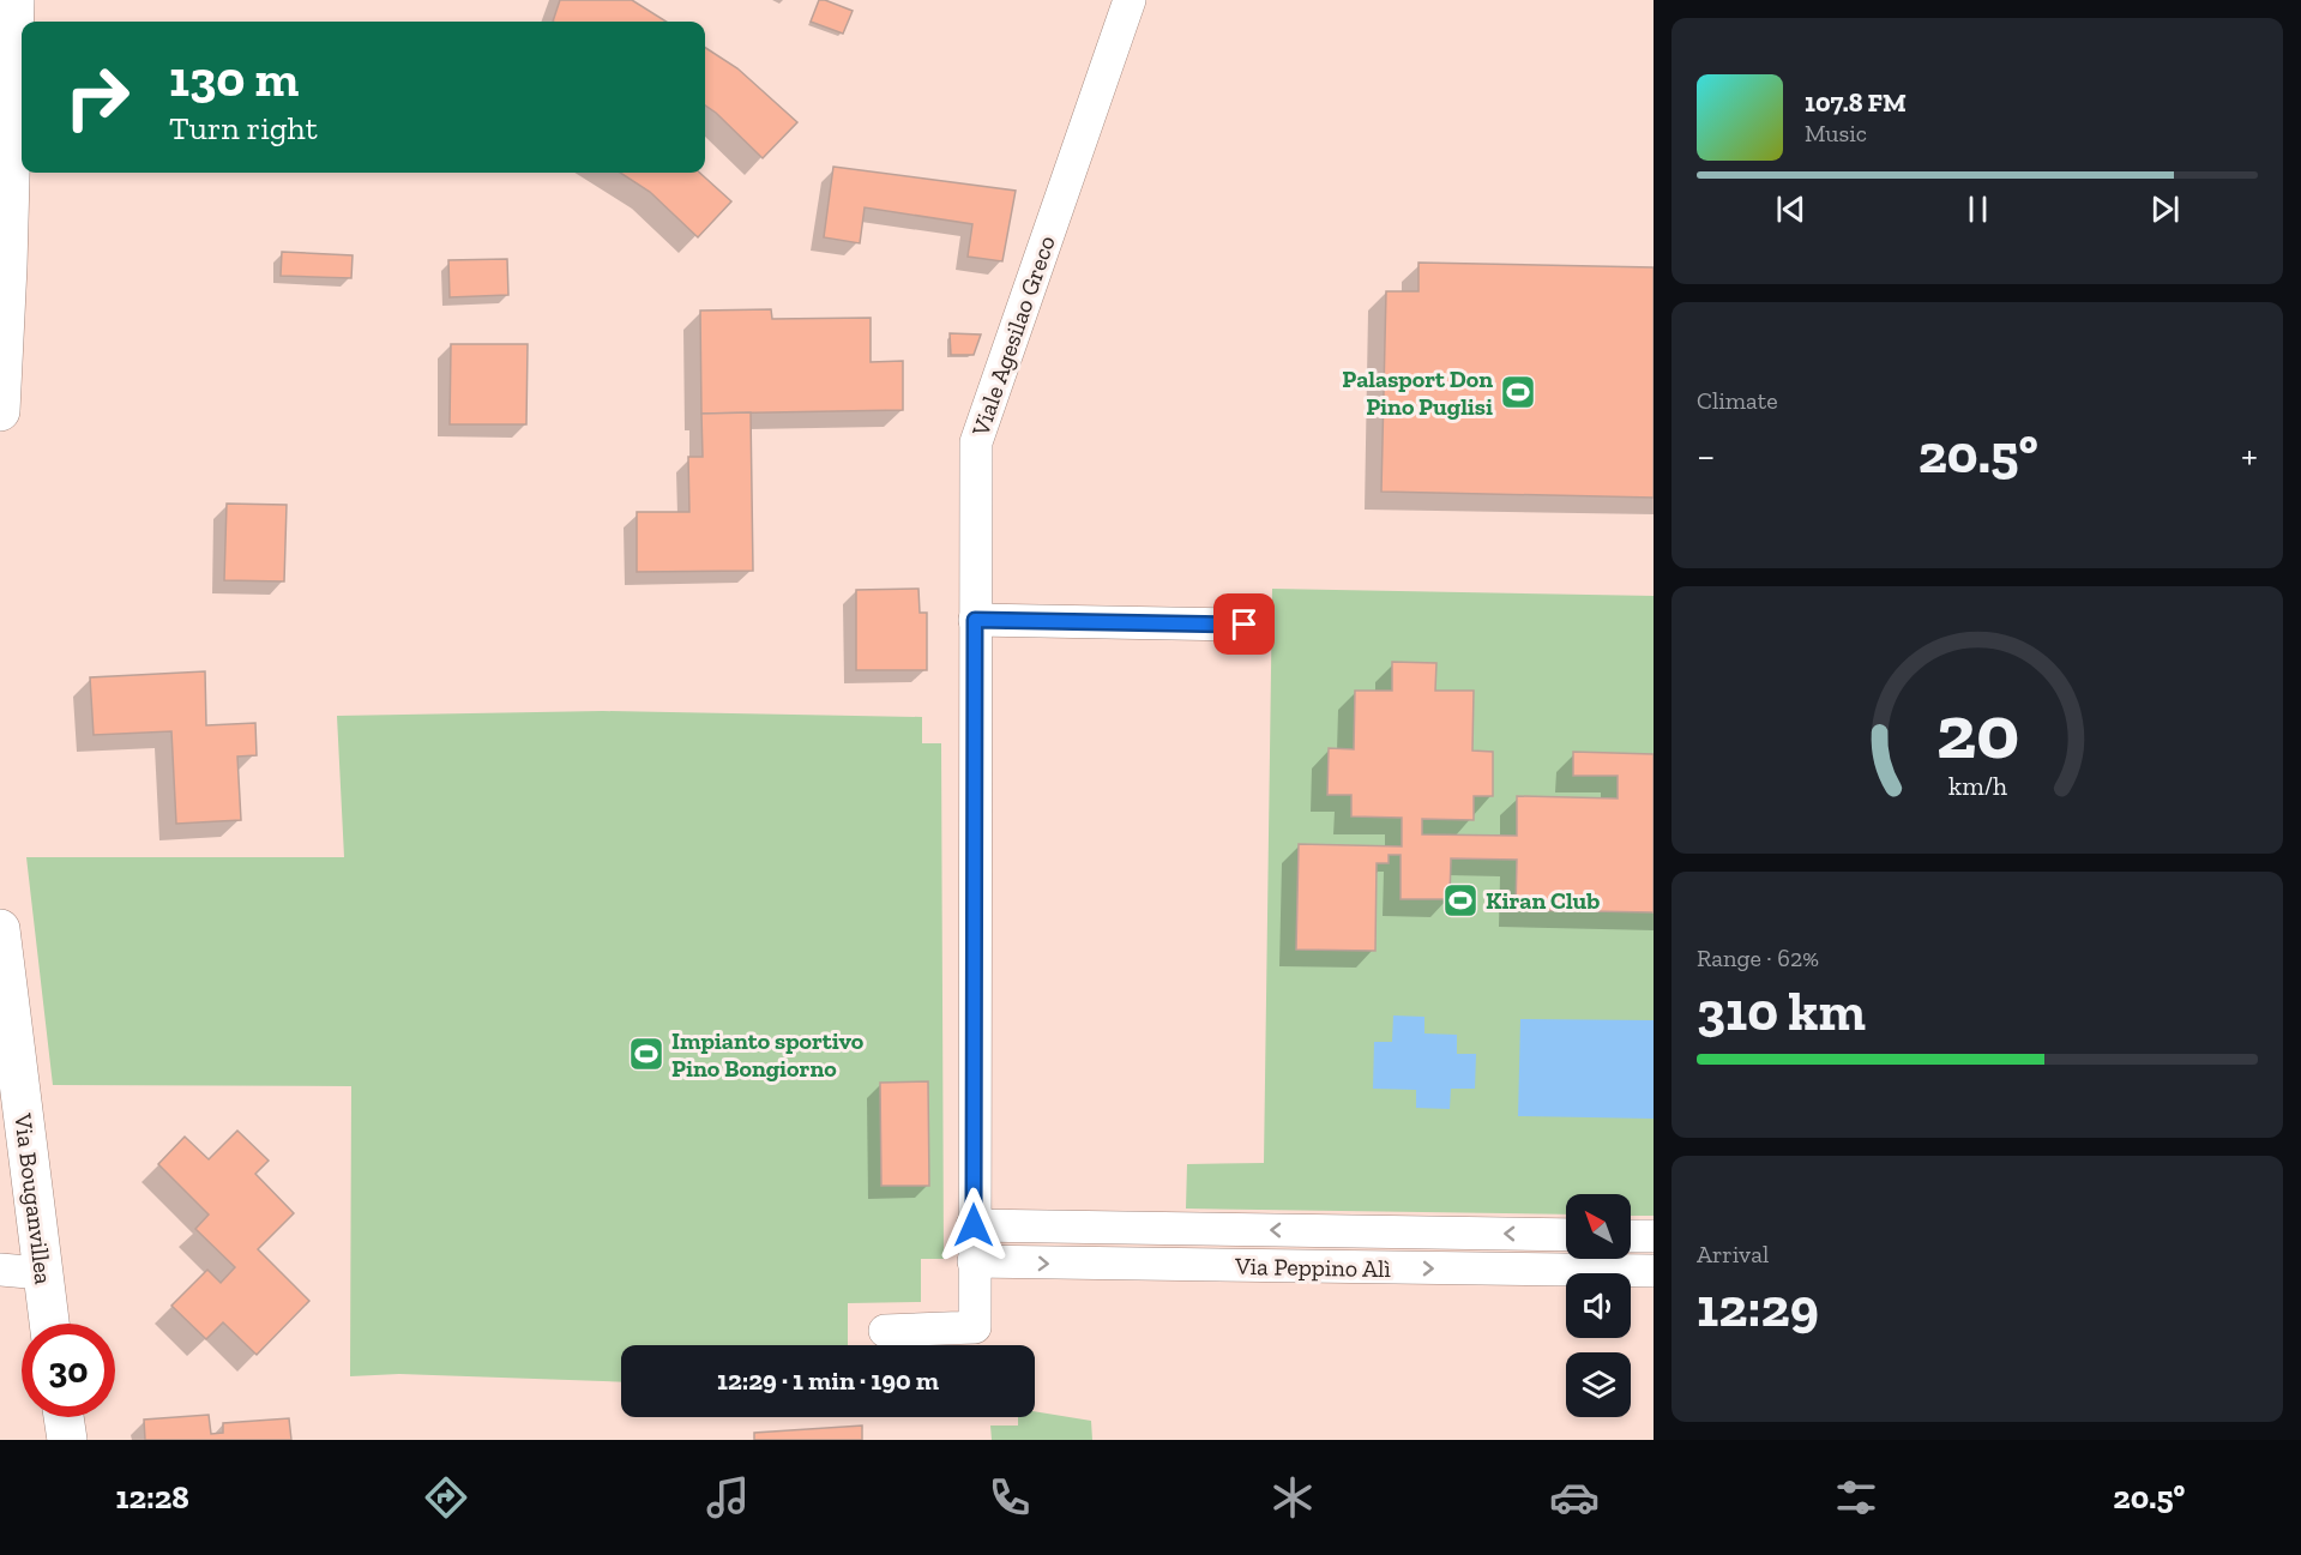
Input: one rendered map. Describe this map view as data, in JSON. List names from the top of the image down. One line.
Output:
{"streets":{"main road":["Via Bouganvillea"],"street":["Viale Agesilao Greco","Via Peppino Alì"]},"crossings":[["Viale Agesilao Greco","Via Peppino Alì"]],"places":{"sports":["Palasport Don Pino Puglisi","Kiran Club","Impianto sportivo Pino Bongiorno"]},"north":"top left","page":{"turn":["130 m","Turn right"],"song":["107.8 FM","Music"],"tile":["Climate",["Range · 62%","310 km"],["Arrival","12:29"]],"heat":["−","20.5°","+"],"limit":"30","trip":"12:29 · 1 min · 190 m","tabs":["12:28","20.5°"],"gauge":["20","km/h"]}}
